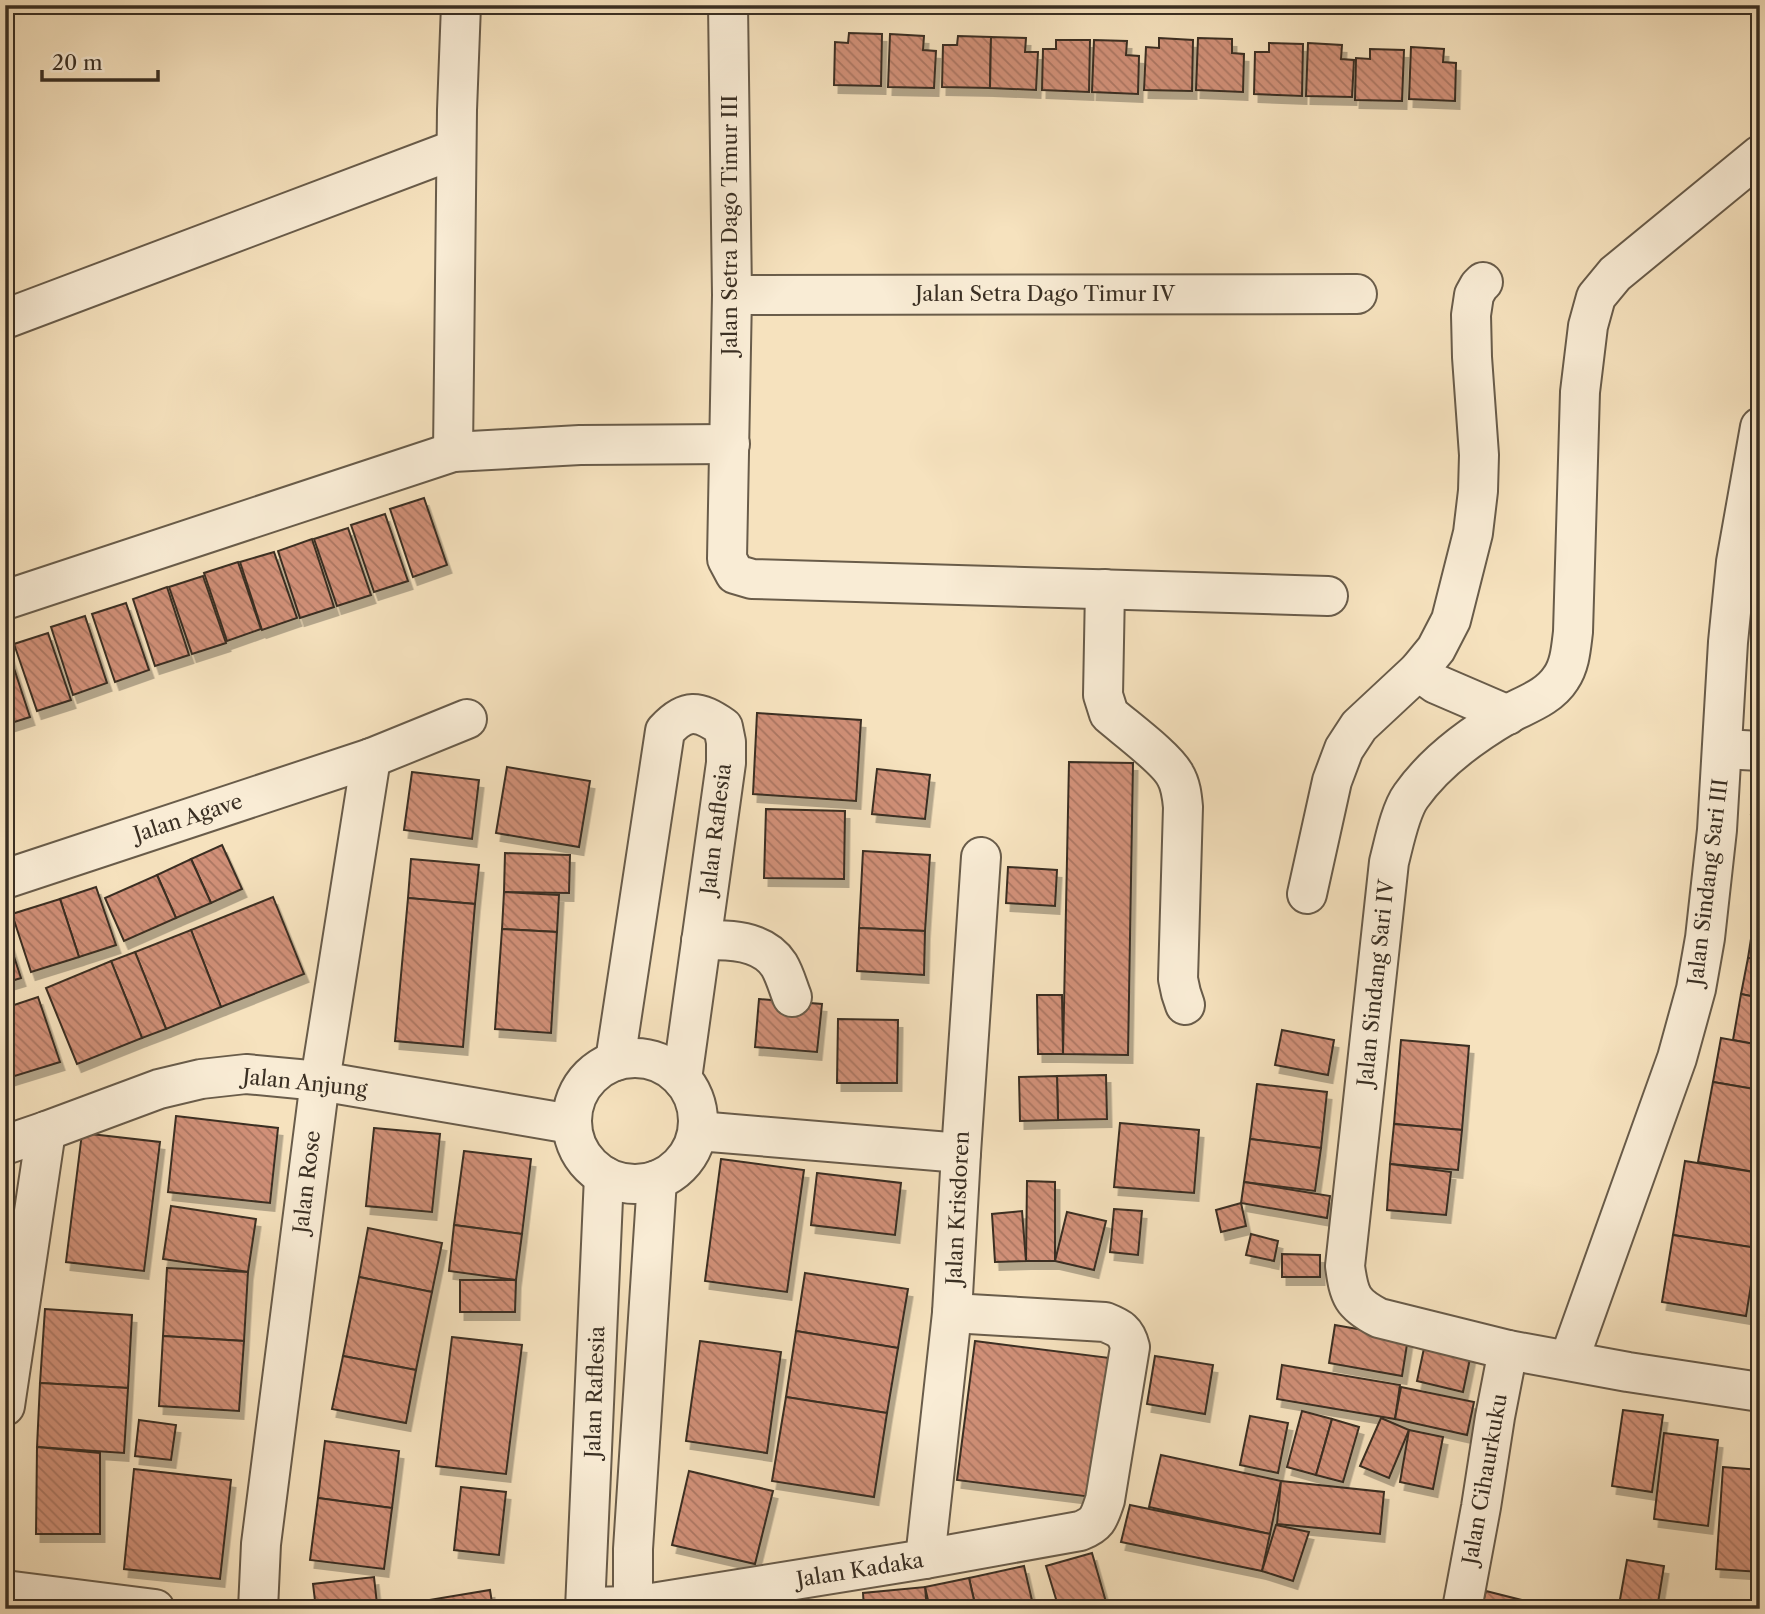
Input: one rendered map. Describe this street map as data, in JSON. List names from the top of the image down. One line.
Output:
{"streets":{"street":["Jalan Setra Dago Timur III","Jalan Setra Dago Timur IV","Jalan Agave","Jalan Raflesia","Jalan Sindang Sari III","Jalan Sindang Sari IV","Jalan Anjung","Jalan Rose","Jalan Krisdoren","Jalan Cihaurkuku","Jalan Kadaka"]},"crossings":[["Jalan Setra Dago Timur III","Jalan Setra Dago Timur IV"],["Jalan Agave","Jalan Rose"],["Jalan Raflesia","Jalan Anjung"],["Jalan Raflesia","Jalan Kadaka"],["Jalan Sindang Sari IV","Jalan Cihaurkuku"],["Jalan Anjung","Jalan Rose"],["Jalan Krisdoren","Jalan Kadaka"]],"scale_bar":"20 m"}
